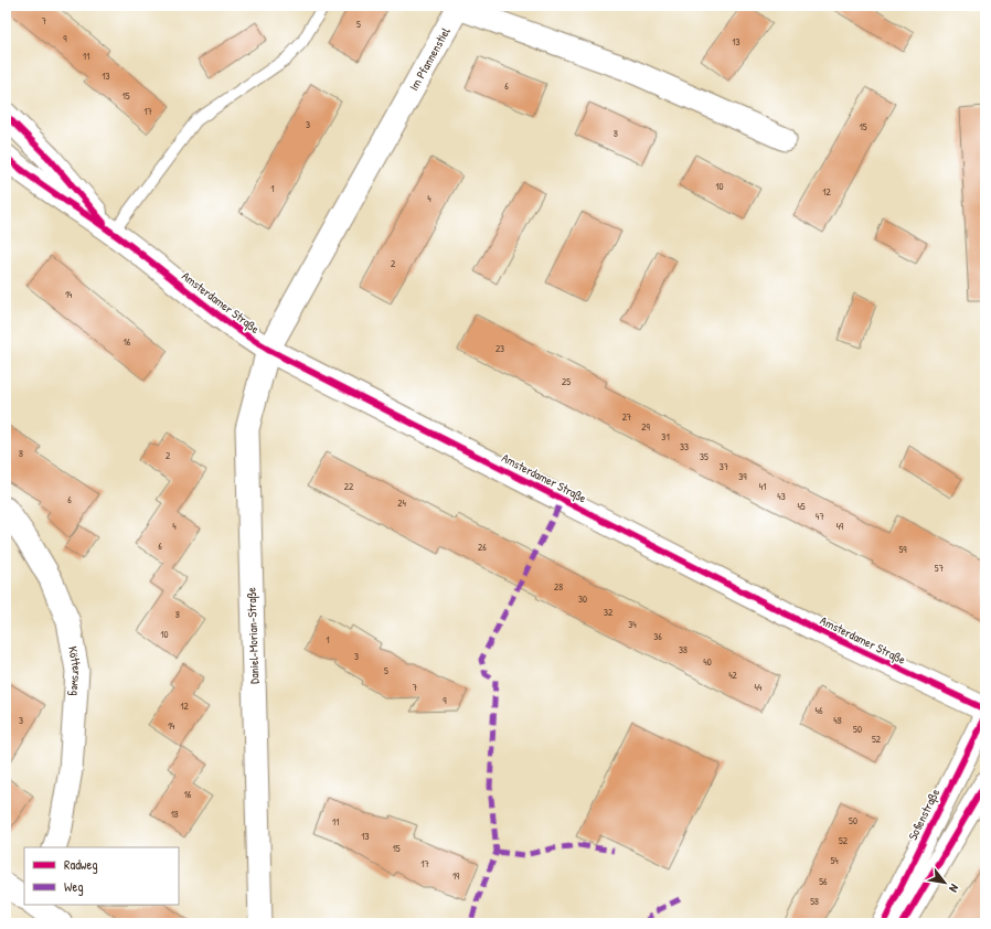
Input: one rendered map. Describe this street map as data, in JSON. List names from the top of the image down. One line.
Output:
{"streets":{"street":["Im Pfannenstiel","Amsterdamer Straße","Daniel-Morian-Straße","Köttersweg","Sofienstraße"]},"crossings":[["Im Pfannenstiel","Amsterdamer Straße"],["Im Pfannenstiel","Daniel-Morian-Straße"],["Amsterdamer Straße","Daniel-Morian-Straße"]],"house_numbers":["7","5","9","13","11","13","6","15","17","3","15","8","10","1","12","4","2","14","16","23","25","27","29","31","33","8","2","35","37","39","22","41","43","6","24","45","47","4","49","6","26","59","57","28","30","32","8","34","10","36","1","38","3","40","5","42","7","44","9","12","46","3","48","14","50","52","16","18","50","11","13","52","15","54","17","19","56","58"],"legend":["Radweg","Weg"],"north":"bottom right"}
